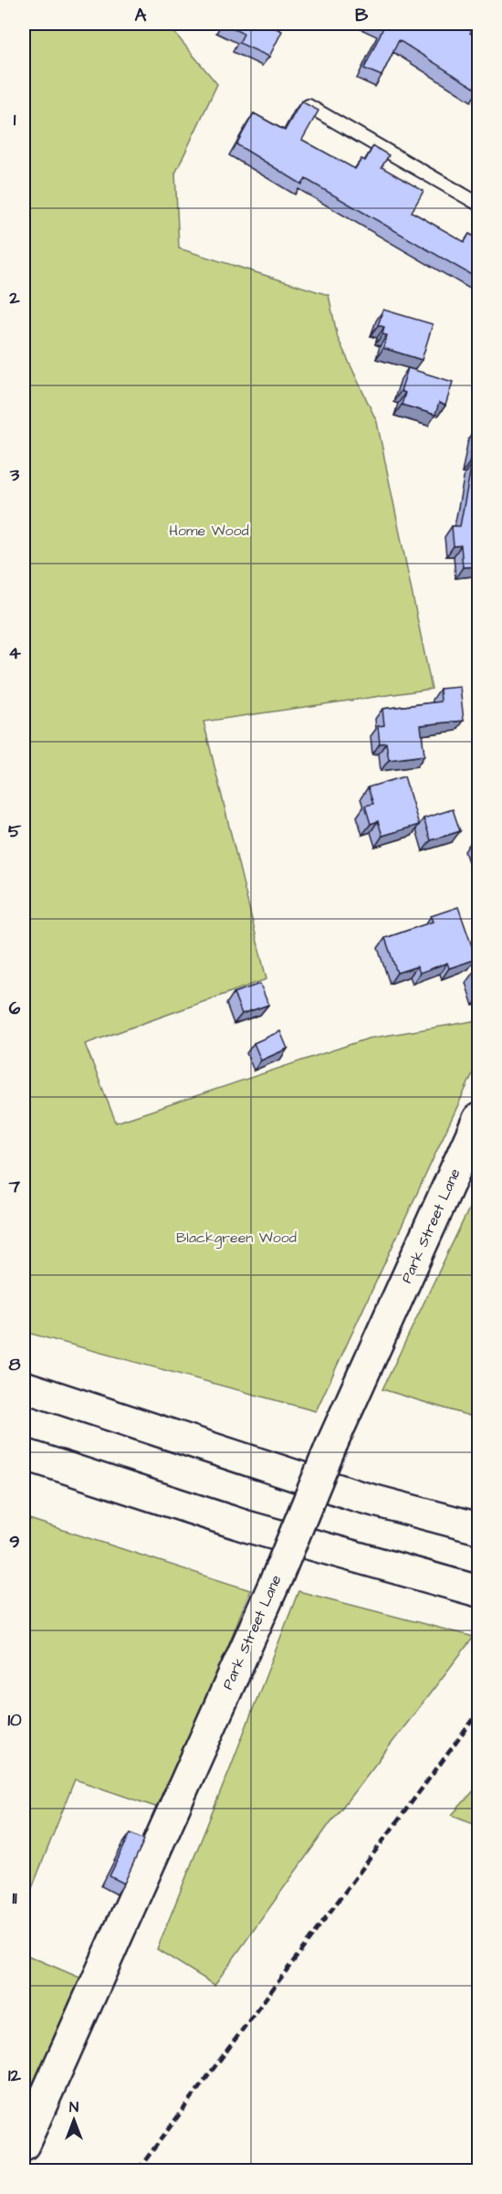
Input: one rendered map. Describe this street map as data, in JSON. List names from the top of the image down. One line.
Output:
{"streets":{"main road":["Park Street Lane"]},"parks":["Home Wood","Blackgreen Wood"],"north":"top","grid":{"columns":["A","B"],"rows":["1","2","3","4","5","6","7","8","9","10","11","12"]}}
